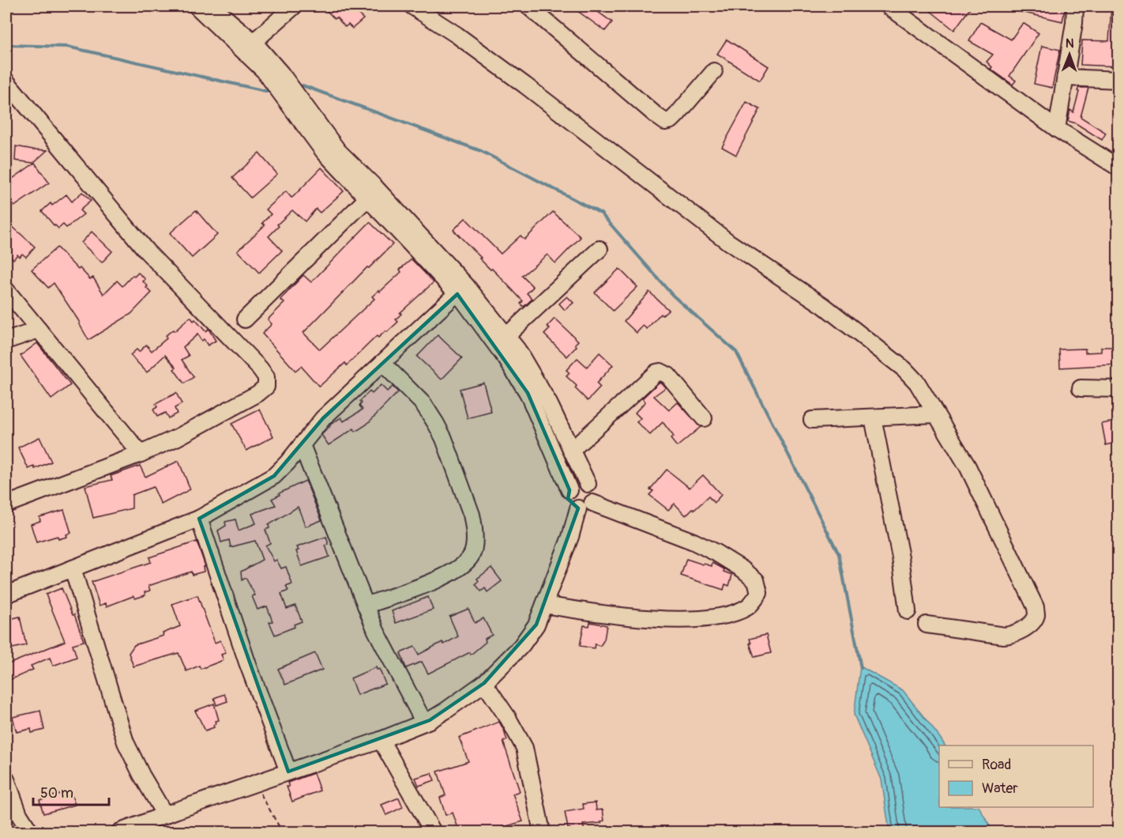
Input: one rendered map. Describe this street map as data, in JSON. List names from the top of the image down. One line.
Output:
{"legend":["Road","Water"],"scale_bar":"50 m","north":"top"}
